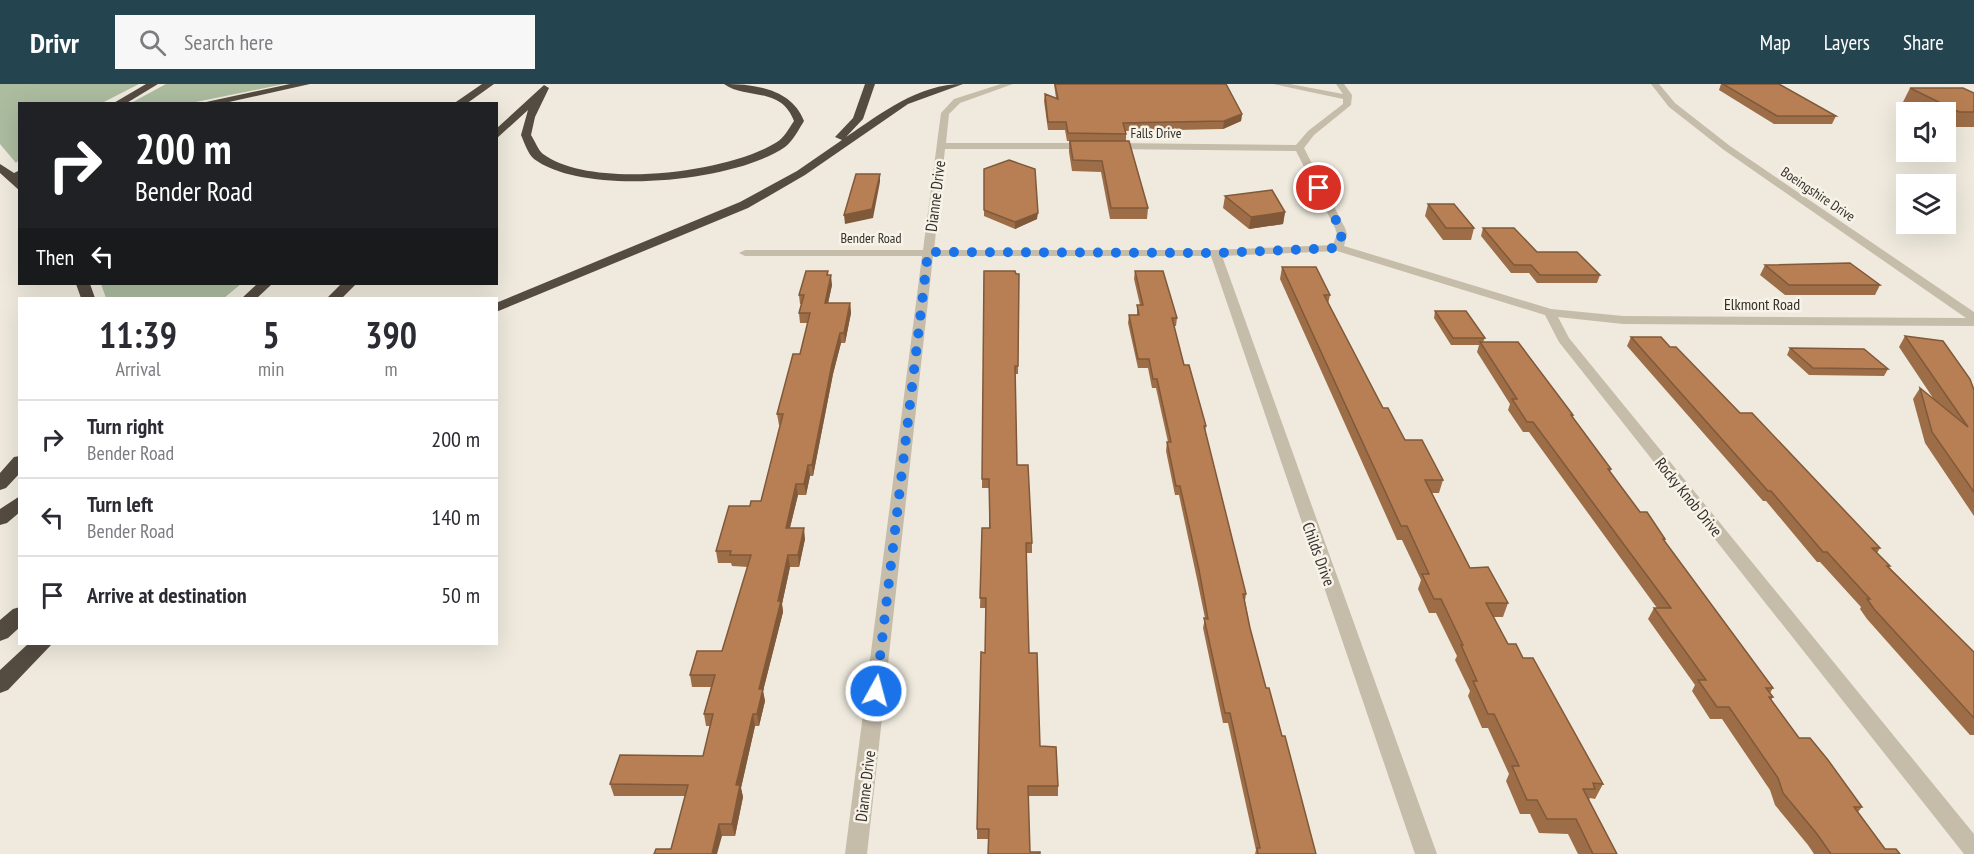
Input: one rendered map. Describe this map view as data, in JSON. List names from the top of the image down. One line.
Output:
{"streets":{"street":["Falls Drive","Boeingshire Drive","Dianne Drive","Bender Road","Elkmont Road","Rocky Knob Drive","Childs Drive"]},"crossings":[["Falls Drive","Dianne Drive"],["Boeingshire Drive","Elkmont Road"],["Dianne Drive","Bender Road"],["Bender Road","Childs Drive"],["Elkmont Road","Rocky Knob Drive"]],"page":{"header":"Drivr","search":"Search here","nav":["Map","Layers","Share"],"turn":["200 m","Bender Road"],"then":"Then","eta":["11:39","Arrival","5","min","390","m"],"list":[{"name":"Turn right","note":"Bender Road","value":"200 m"},{"name":"Turn left","note":"Bender Road","value":"140 m"},{"name":"Arrive at destination","value":"50 m"}]}}
